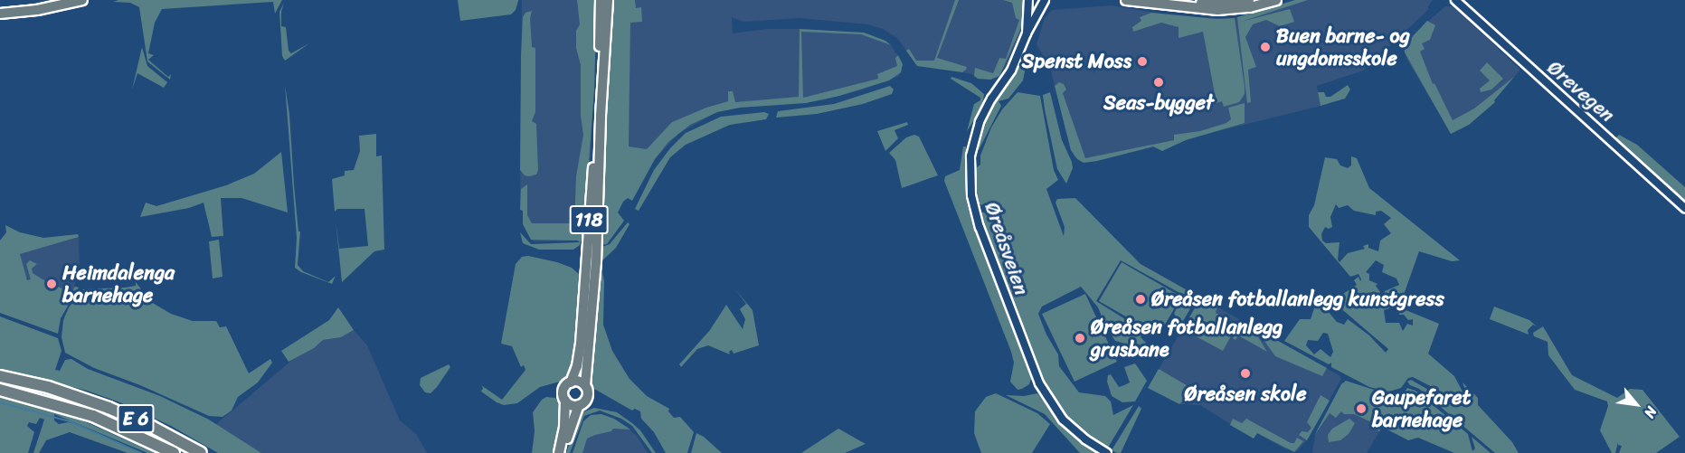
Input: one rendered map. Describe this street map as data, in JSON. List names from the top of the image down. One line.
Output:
{"streets":{"highway":["E 6"],"main road":["118"],"street":["Ørevegen","Øreåsveien"]},"places":["Buen barne- og ungdomsskole","Spenst Moss","Seas-bygget","Heimdalenga barnehage","Øreåsen fotballanlegg kunstgress","Øreåsen fotballanlegg grusbane","Øreåsen skole","Gaupefaret barnehage"],"north":"bottom right"}
